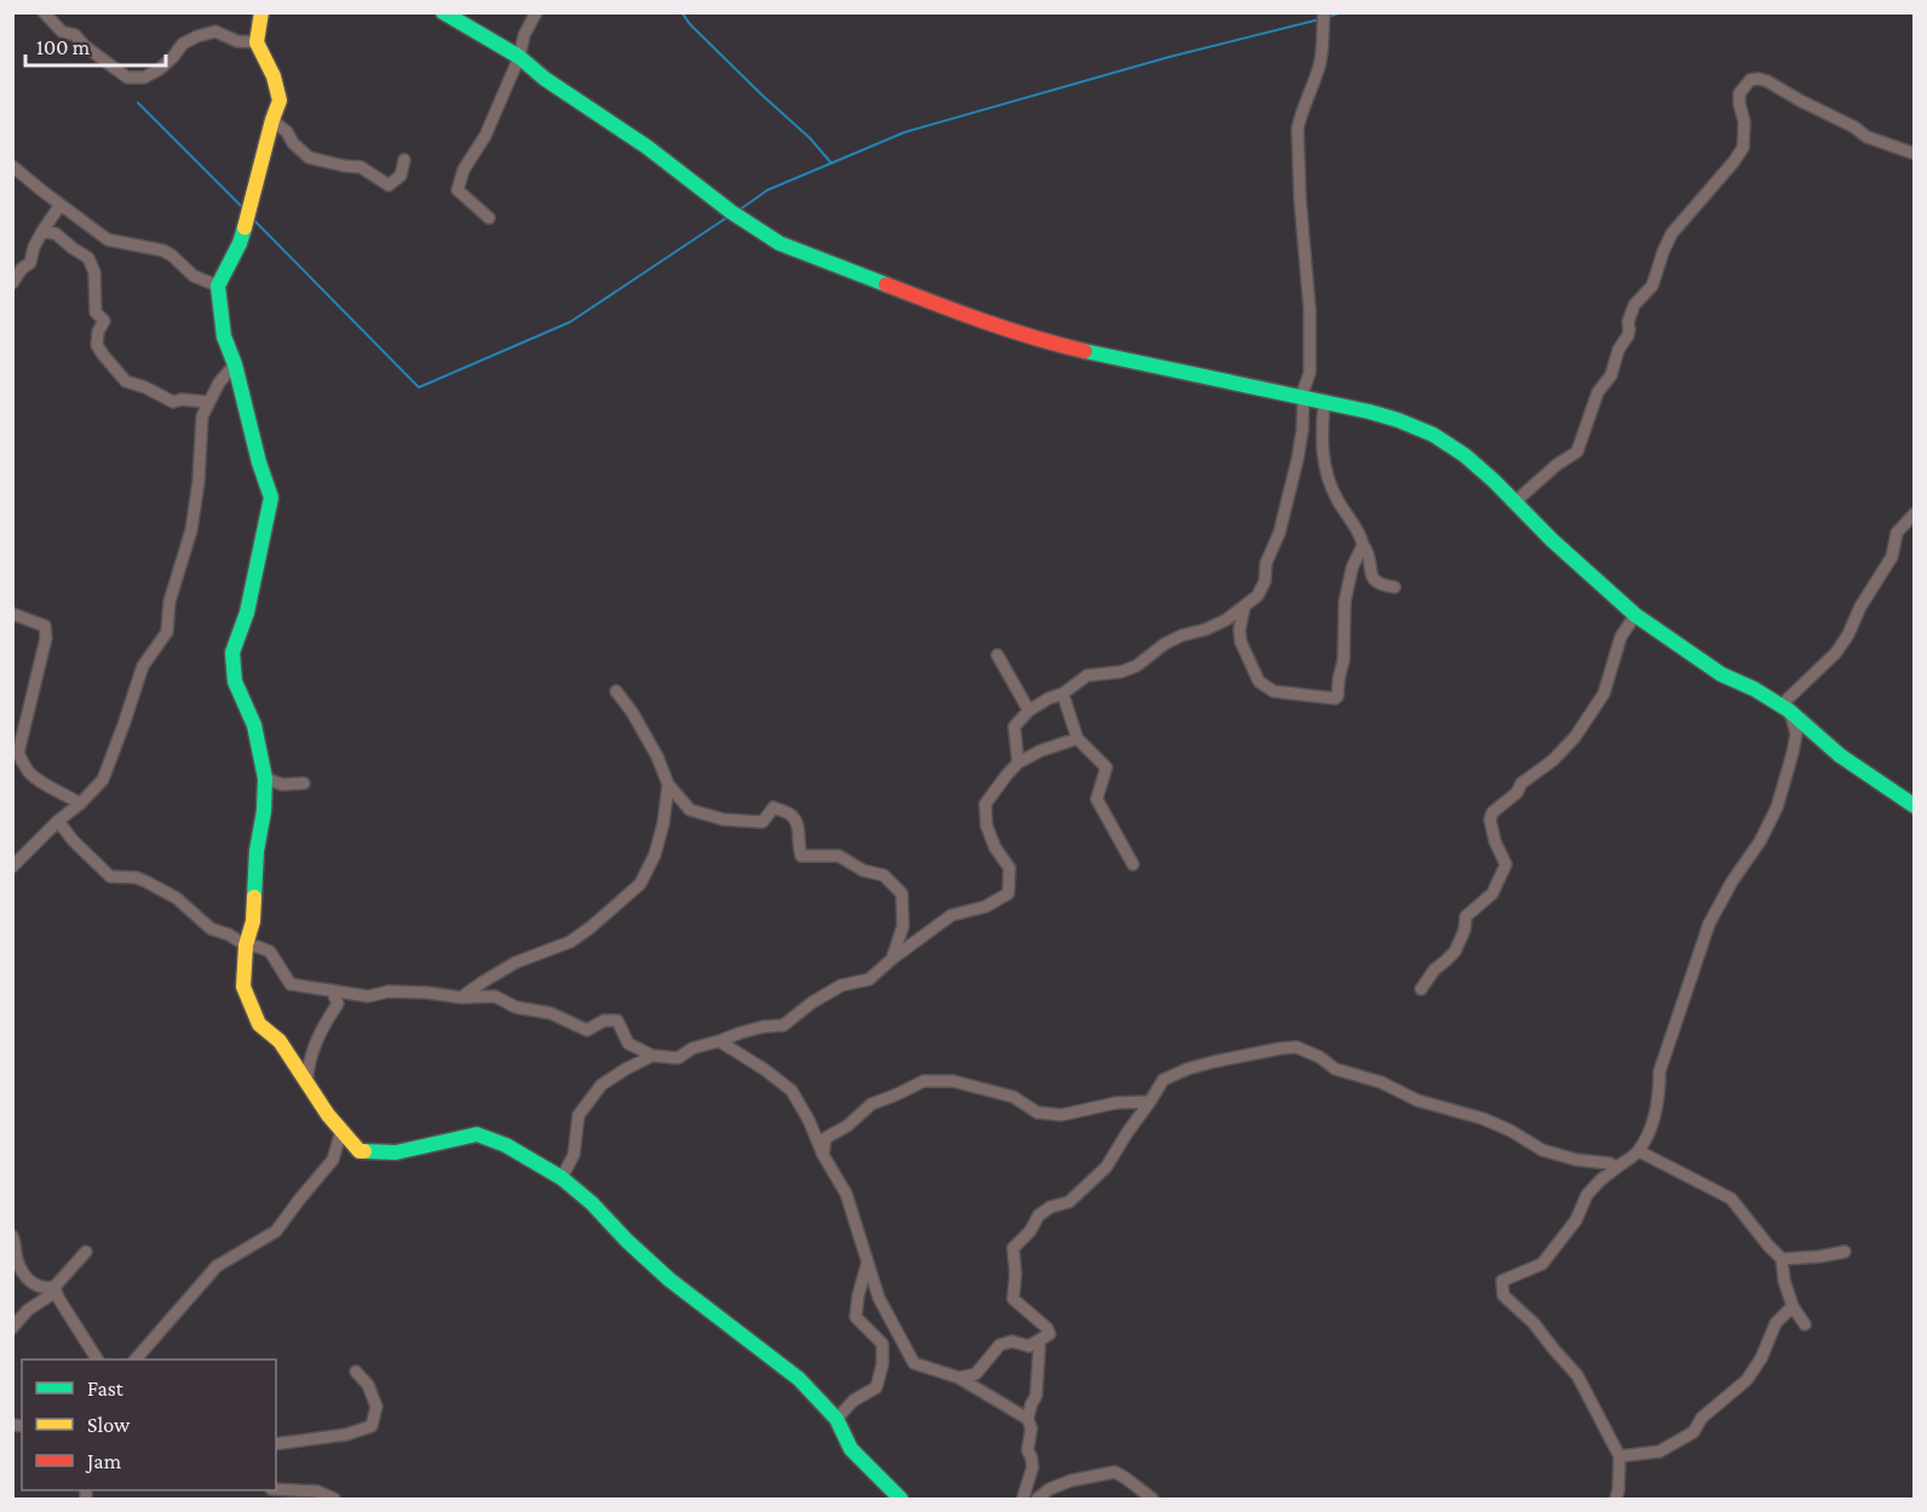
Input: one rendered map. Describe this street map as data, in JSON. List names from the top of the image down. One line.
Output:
{"legend":["Fast","Slow","Jam"],"scale_bar":"100 m"}
